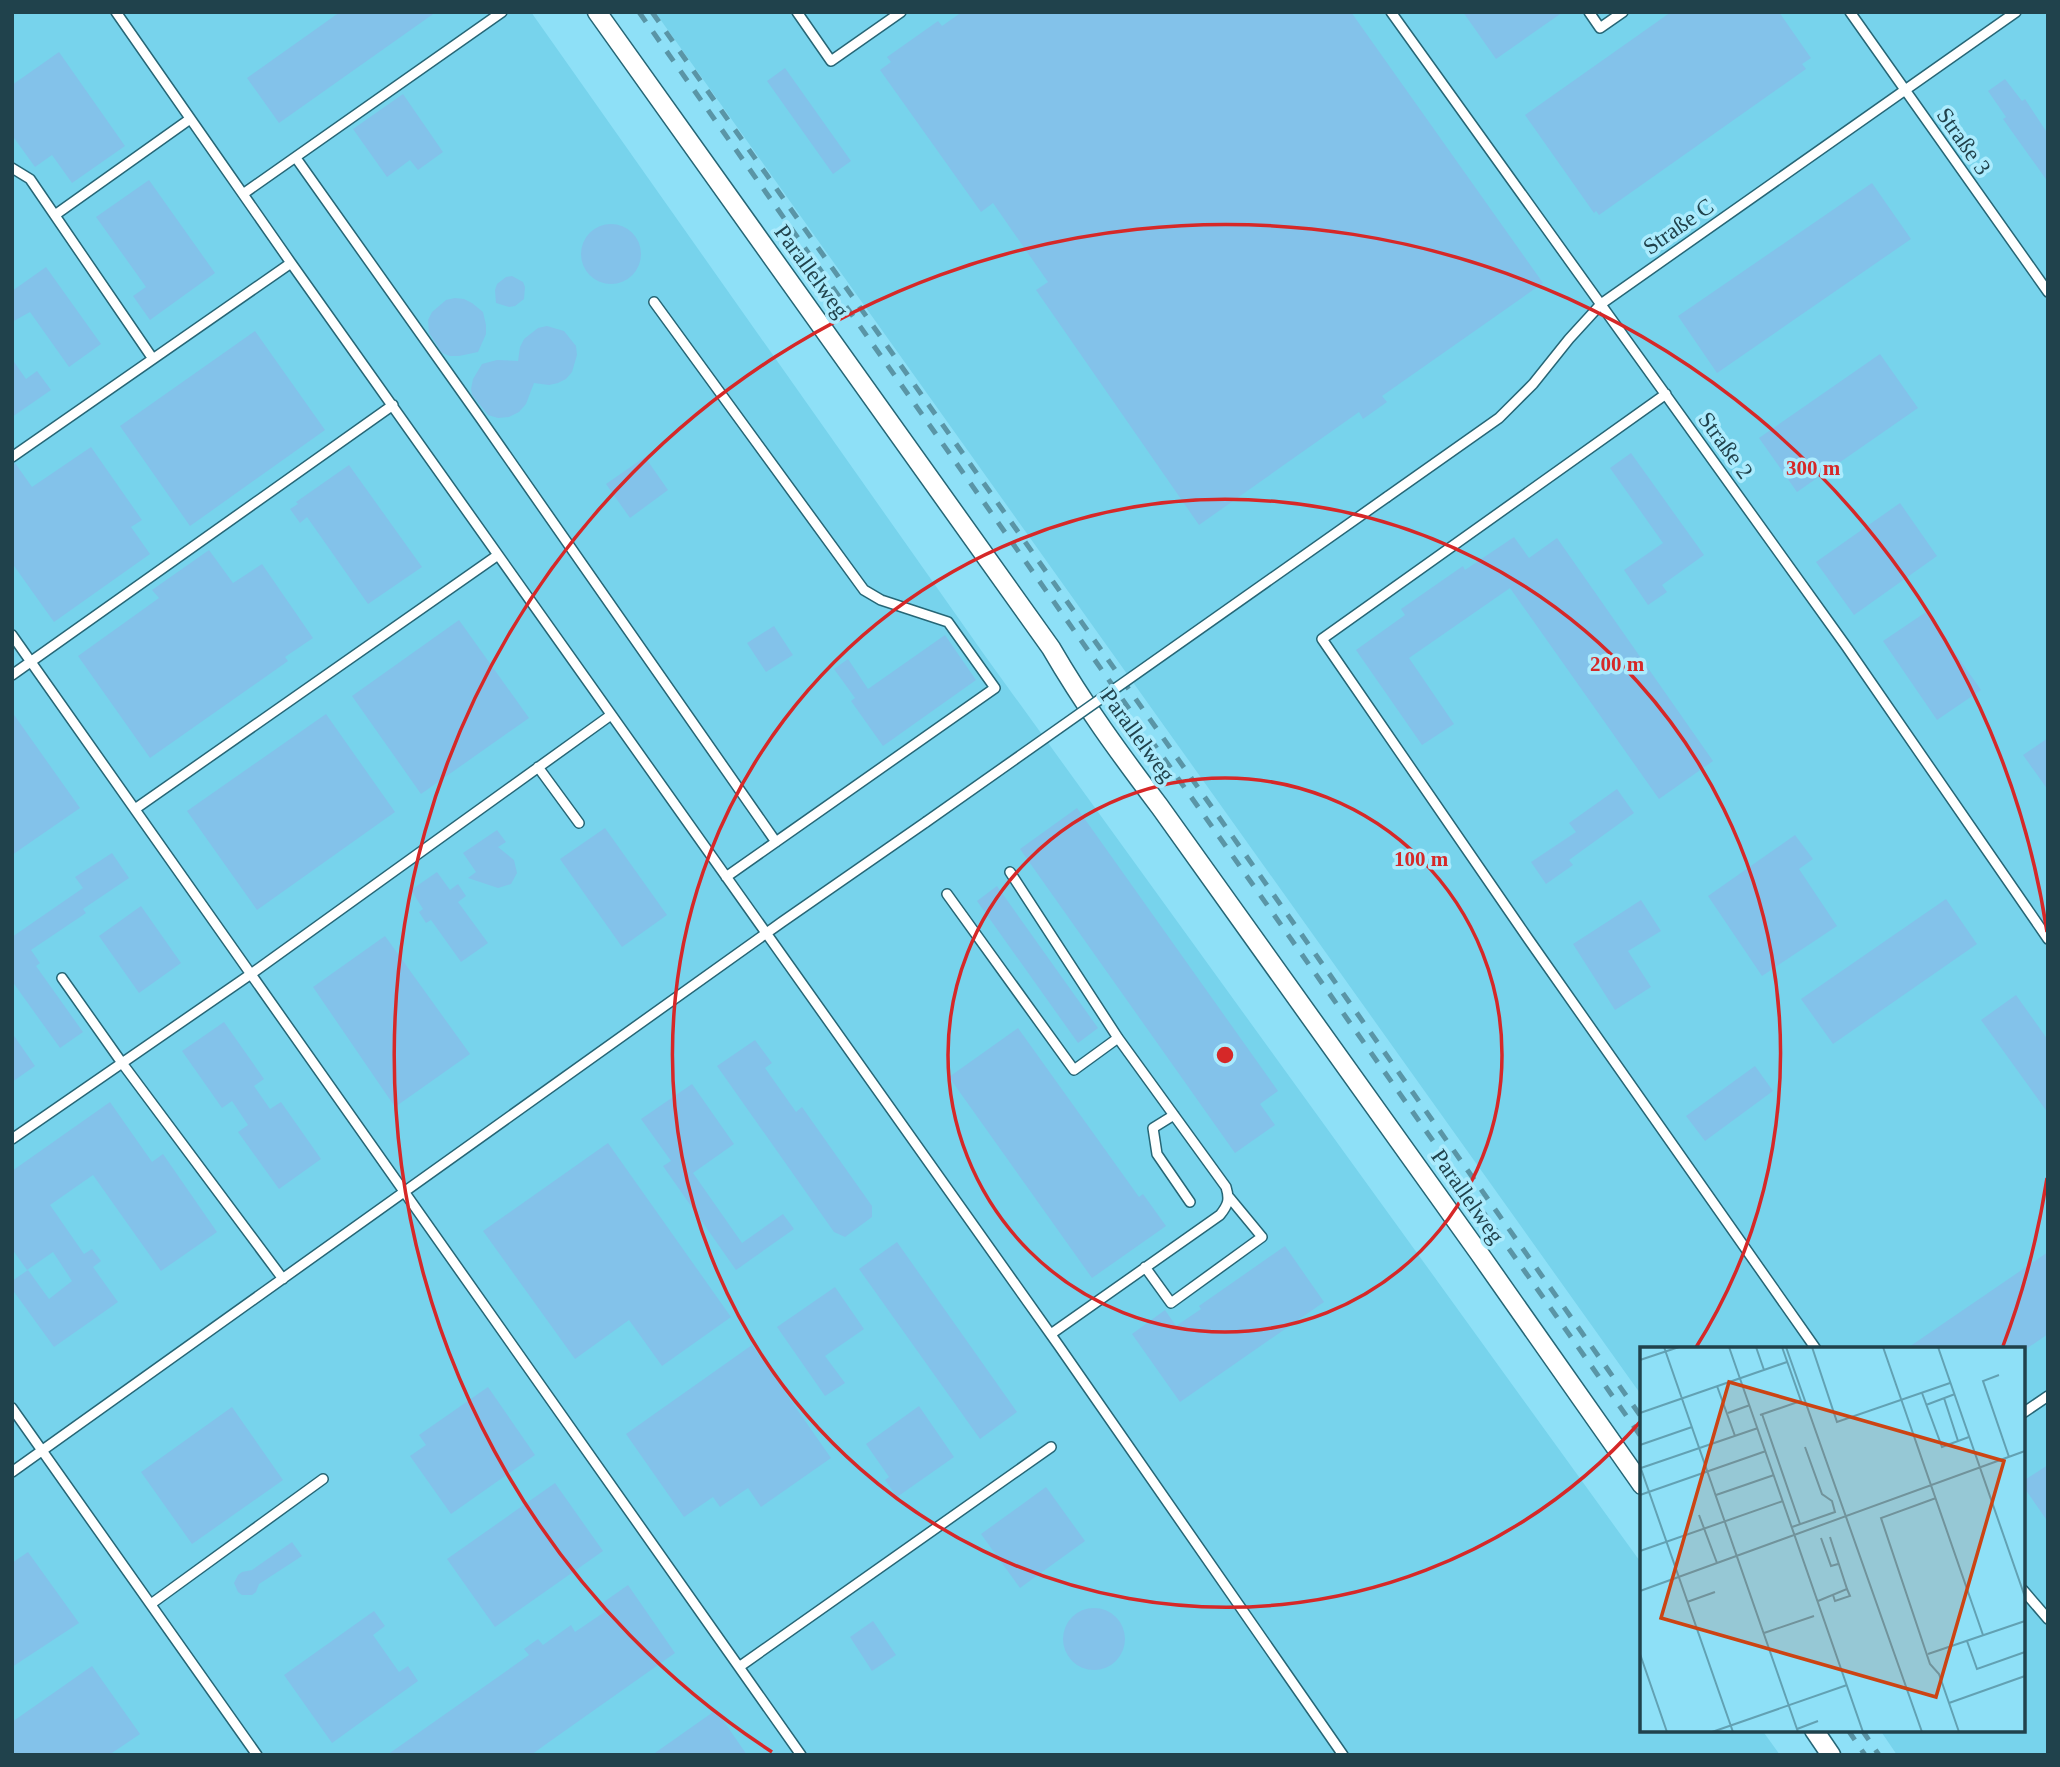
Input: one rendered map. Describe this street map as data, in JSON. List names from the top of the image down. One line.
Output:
{"streets":{"street":["Parallelweg"],"lane":["Straße 3","Straße C","Straße 2"]},"crossings":[["Straße 3","Straße C"],["Straße C","Straße 2"]],"rings":["300 m","200 m","100 m"]}
